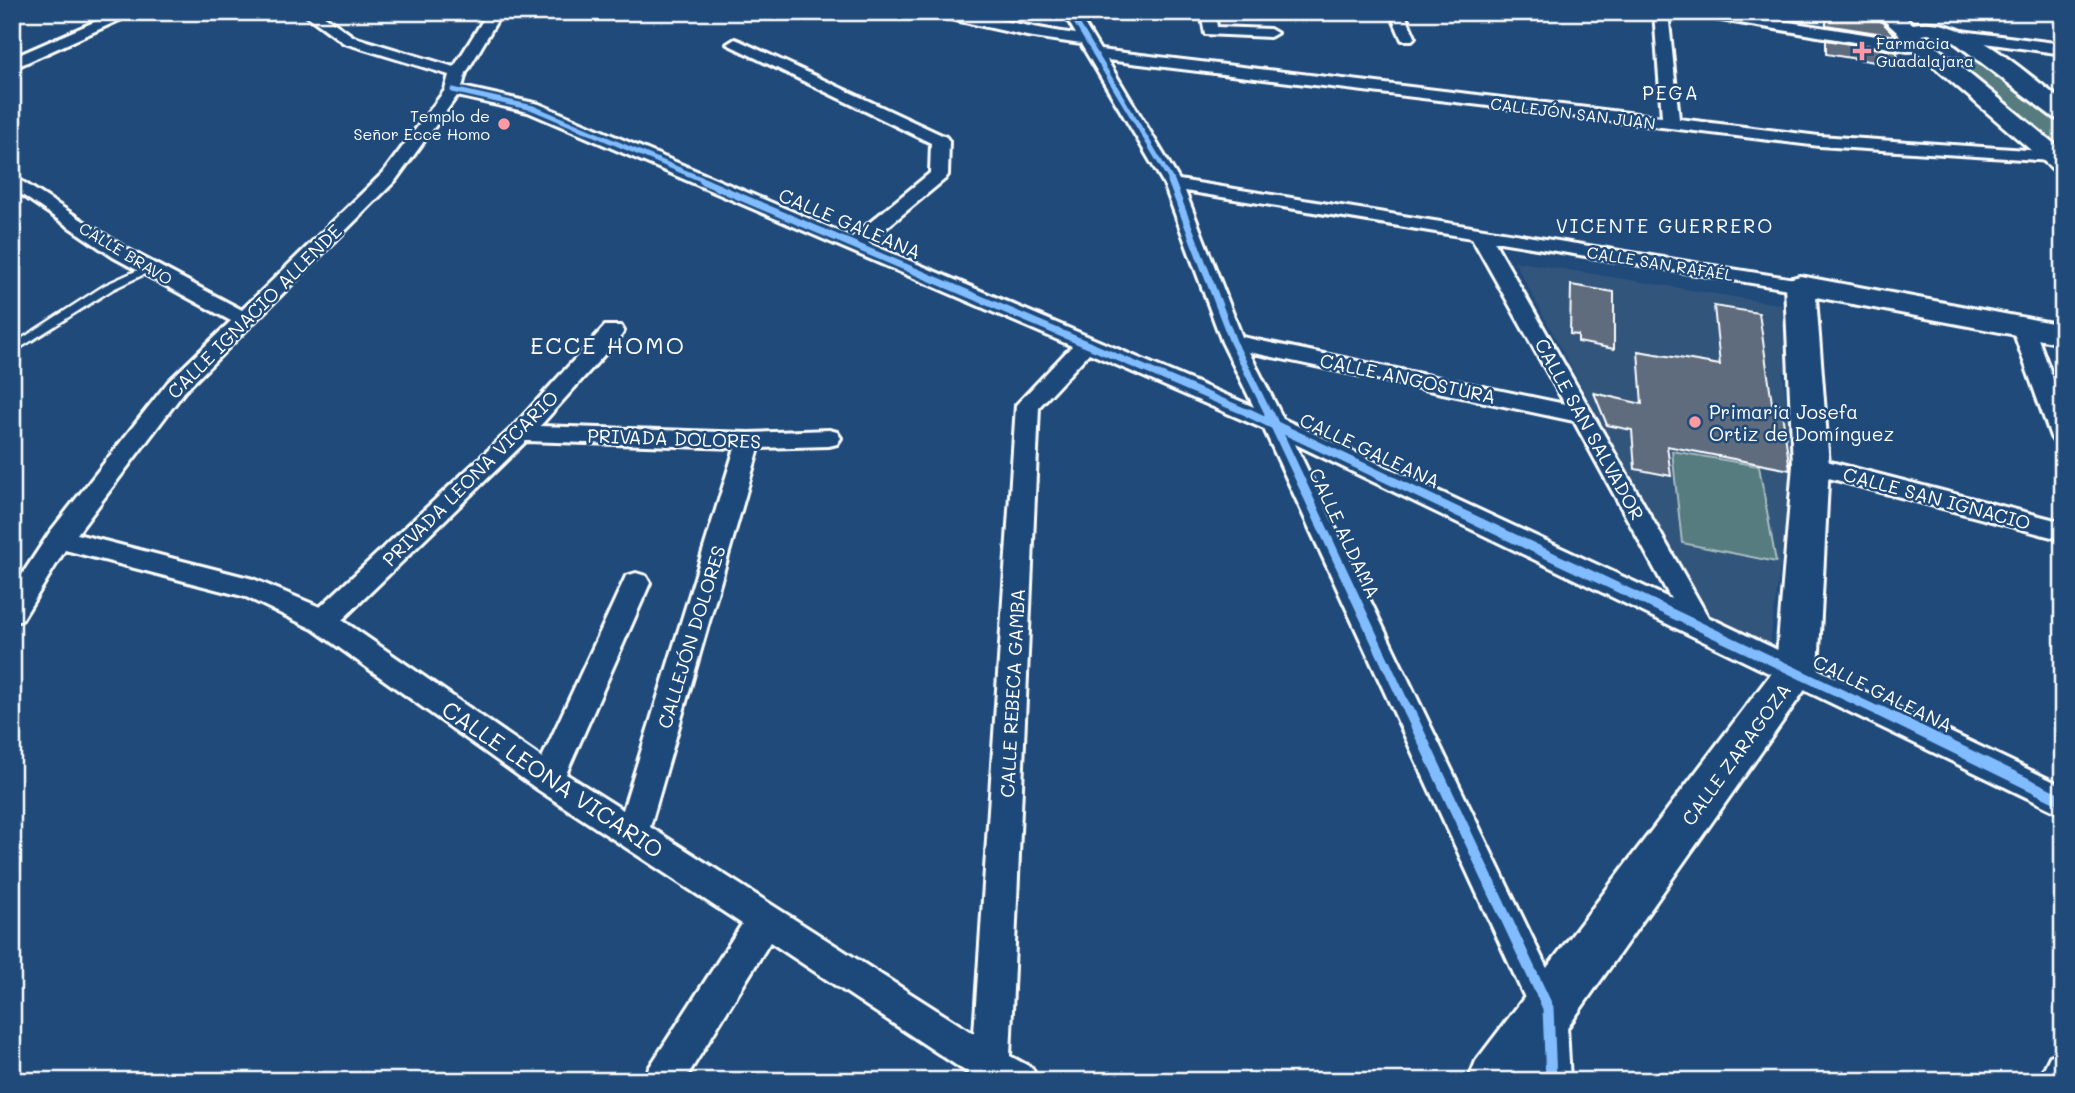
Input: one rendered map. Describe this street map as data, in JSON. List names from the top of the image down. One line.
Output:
{"streets":{"street":["CALLEJÓN SAN JUAN","CALLE GALEANA","CALLE BRAVO","CALLE SAN RAFAÉL","CALLE IGNACIO ALLENDE","CALLE ANGOSTURA","CALLE SAN SALVADOR","PRIVADA DOLORES","PRIVADA LEONA VICARIO","CALLE SAN IGNACIO","CALLE ALDAMA","CALLEJÓN DOLORES","CALLE REBECA GAMBA","CALLE ZARAGOZA","CALLE LEONA VICARIO"]},"crossings":[["CALLEJÓN SAN JUAN","CALLE ALDAMA"],["CALLE GALEANA","CALLE IGNACIO ALLENDE"],["CALLE GALEANA","CALLE SAN SALVADOR"],["CALLE GALEANA","CALLE ALDAMA"],["CALLE GALEANA","CALLE REBECA GAMBA"],["CALLE GALEANA","CALLE ZARAGOZA"],["CALLE BRAVO","CALLE IGNACIO ALLENDE"],["CALLE SAN RAFAÉL","CALLE SAN SALVADOR"],["CALLE SAN RAFAÉL","CALLE ALDAMA"],["CALLE SAN RAFAÉL","CALLE ZARAGOZA"],["CALLE IGNACIO ALLENDE","CALLE LEONA VICARIO"],["CALLE ANGOSTURA","CALLE SAN SALVADOR"],["CALLE ANGOSTURA","CALLE ALDAMA"],["PRIVADA DOLORES","PRIVADA LEONA VICARIO"],["PRIVADA DOLORES","CALLEJÓN DOLORES"],["PRIVADA LEONA VICARIO","CALLE LEONA VICARIO"],["CALLE SAN IGNACIO","CALLE ZARAGOZA"],["CALLE ALDAMA","CALLE ZARAGOZA"],["CALLEJÓN DOLORES","CALLE LEONA VICARIO"],["CALLE REBECA GAMBA","CALLE LEONA VICARIO"]],"districts":["PEGA","VICENTE GUERRERO","ECCE HOMO"],"places":{"health":["Farmacia Guadalajara"],"other":["Templo de Señor Ecce Homo","Primaria Josefa Ortiz de Domínguez"]}}
